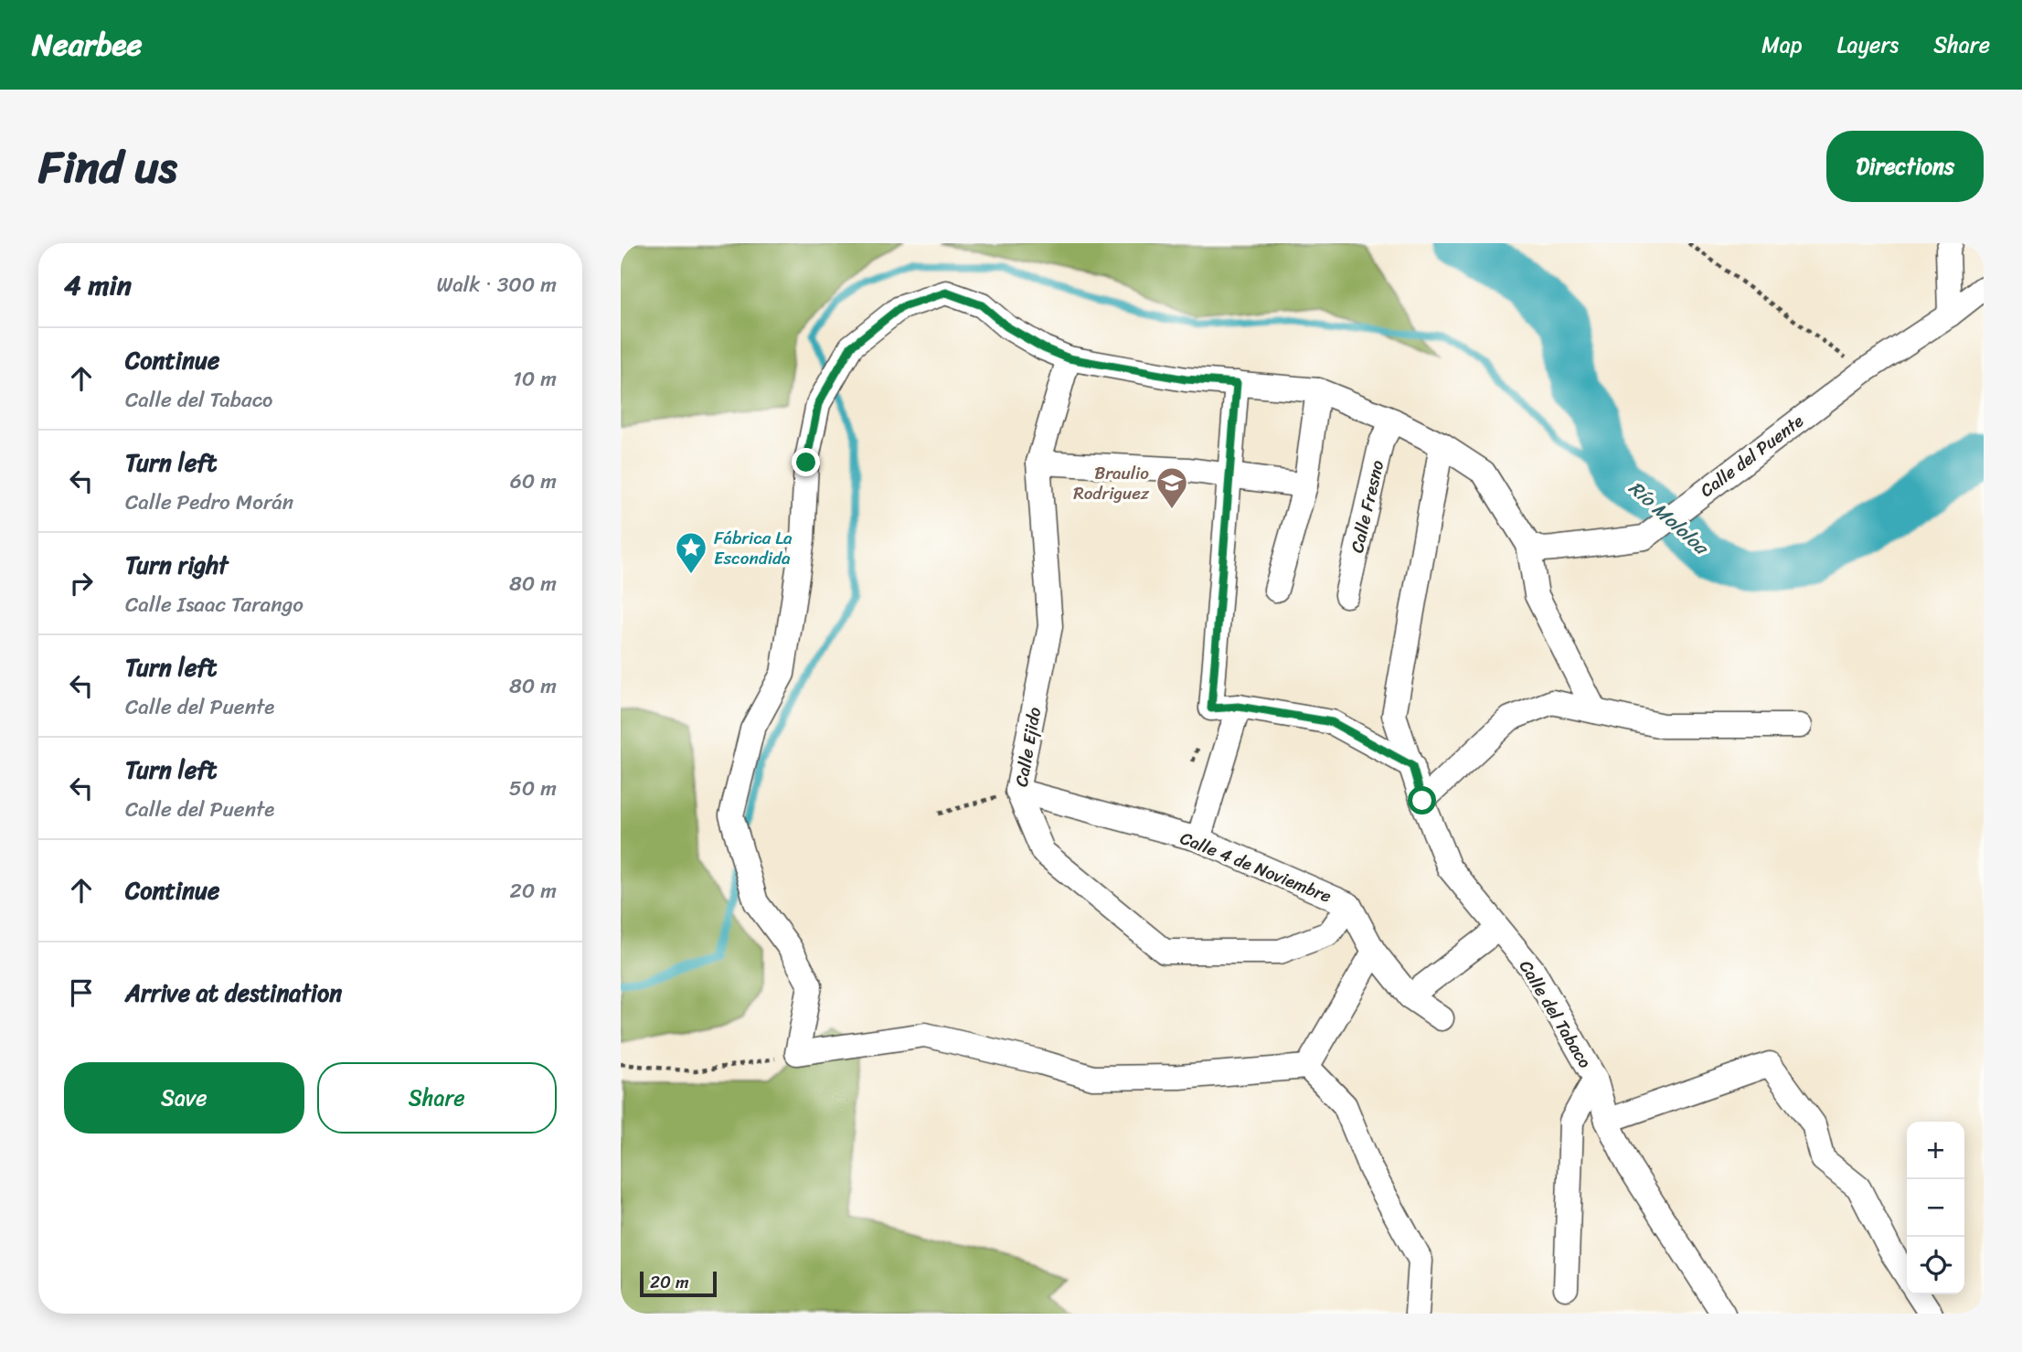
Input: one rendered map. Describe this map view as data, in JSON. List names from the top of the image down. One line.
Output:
{"streets":{"street":["Calle del Puente","Calle Fresno","Calle Ejido","Calle 4 de Noviembre","Calle del Tabaco"]},"crossings":[["Calle Ejido","Calle 4 de Noviembre"]],"water":["Río Mololoa"],"places":{"school or university":["Braulio Rodriguez"],"place":["Fábrica La Escondida"]},"scale_bar":"20 m","page":{"header":"Nearbee","nav":["Map","Layers","Share"],"title":"Find us","buttons":["Directions",["Save","Share"]],"heading":["4 min","Walk · 300 m"],"list":[["Continue","Calle del Tabaco","10 m"],["Turn left","Calle Pedro Morán","60 m"],["Turn right","Calle Isaac Tarango","80 m"],["Turn left","Calle del Puente","80 m"],["Turn left","Calle del Puente","50 m"],["Continue","20 m"],"Arrive at destination"],"map_buttons":["+","−"],"scale":"20 m"}}
